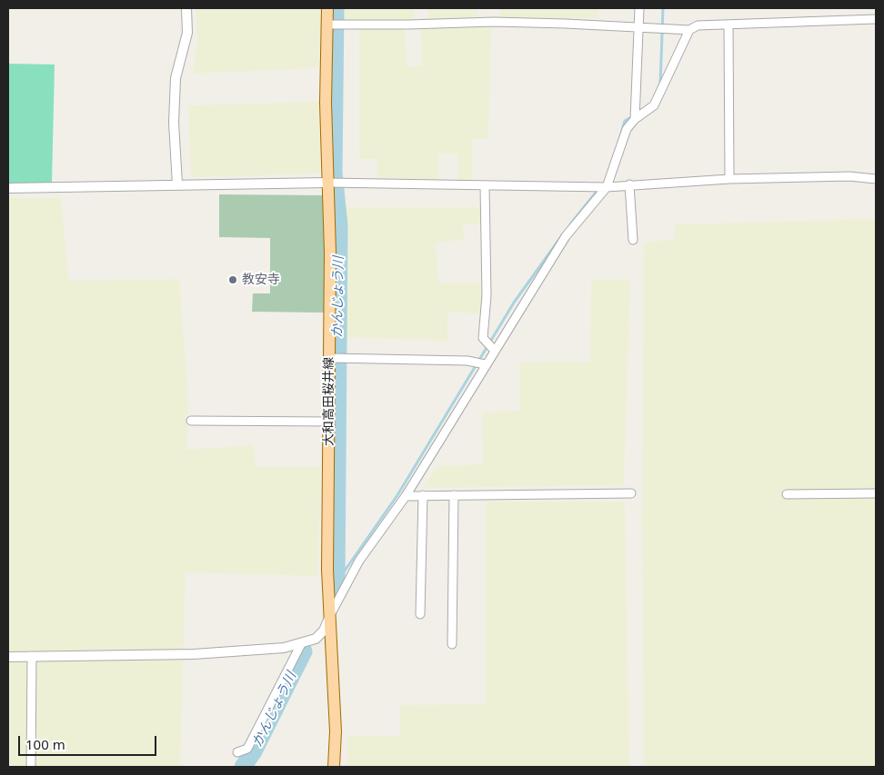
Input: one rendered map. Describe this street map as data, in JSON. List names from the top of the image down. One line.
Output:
{"streets":{"main road":["大和高田桜井線"]},"water":["かんじょう川"],"places":["教安寺"],"scale_bar":"100 m"}
